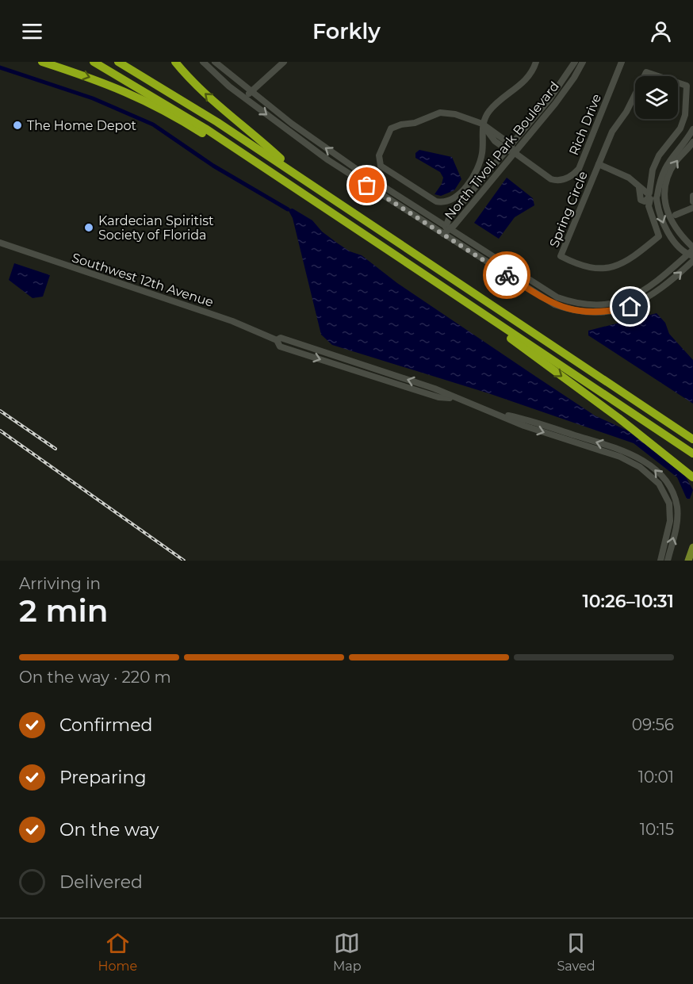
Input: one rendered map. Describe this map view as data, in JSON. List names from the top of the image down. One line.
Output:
{"streets":{"street":["Rich Drive","North Tivoli Park Boulevard","Spring Circle","Southwest 12th Avenue"]},"crossings":[["Rich Drive","North Tivoli Park Boulevard"]],"places":["The Home Depot","Kardecian Spiritist Society of Florida"],"page":{"header":"Forkly","heading":["2 min","Arriving in","10:26–10:31"],"bar":"On the way · 220 m","list":[["Confirmed","09:56"],["Preparing","10:01"],["On the way","10:15"],"Delivered"],"tabs":["Home","Map","Saved"]}}
